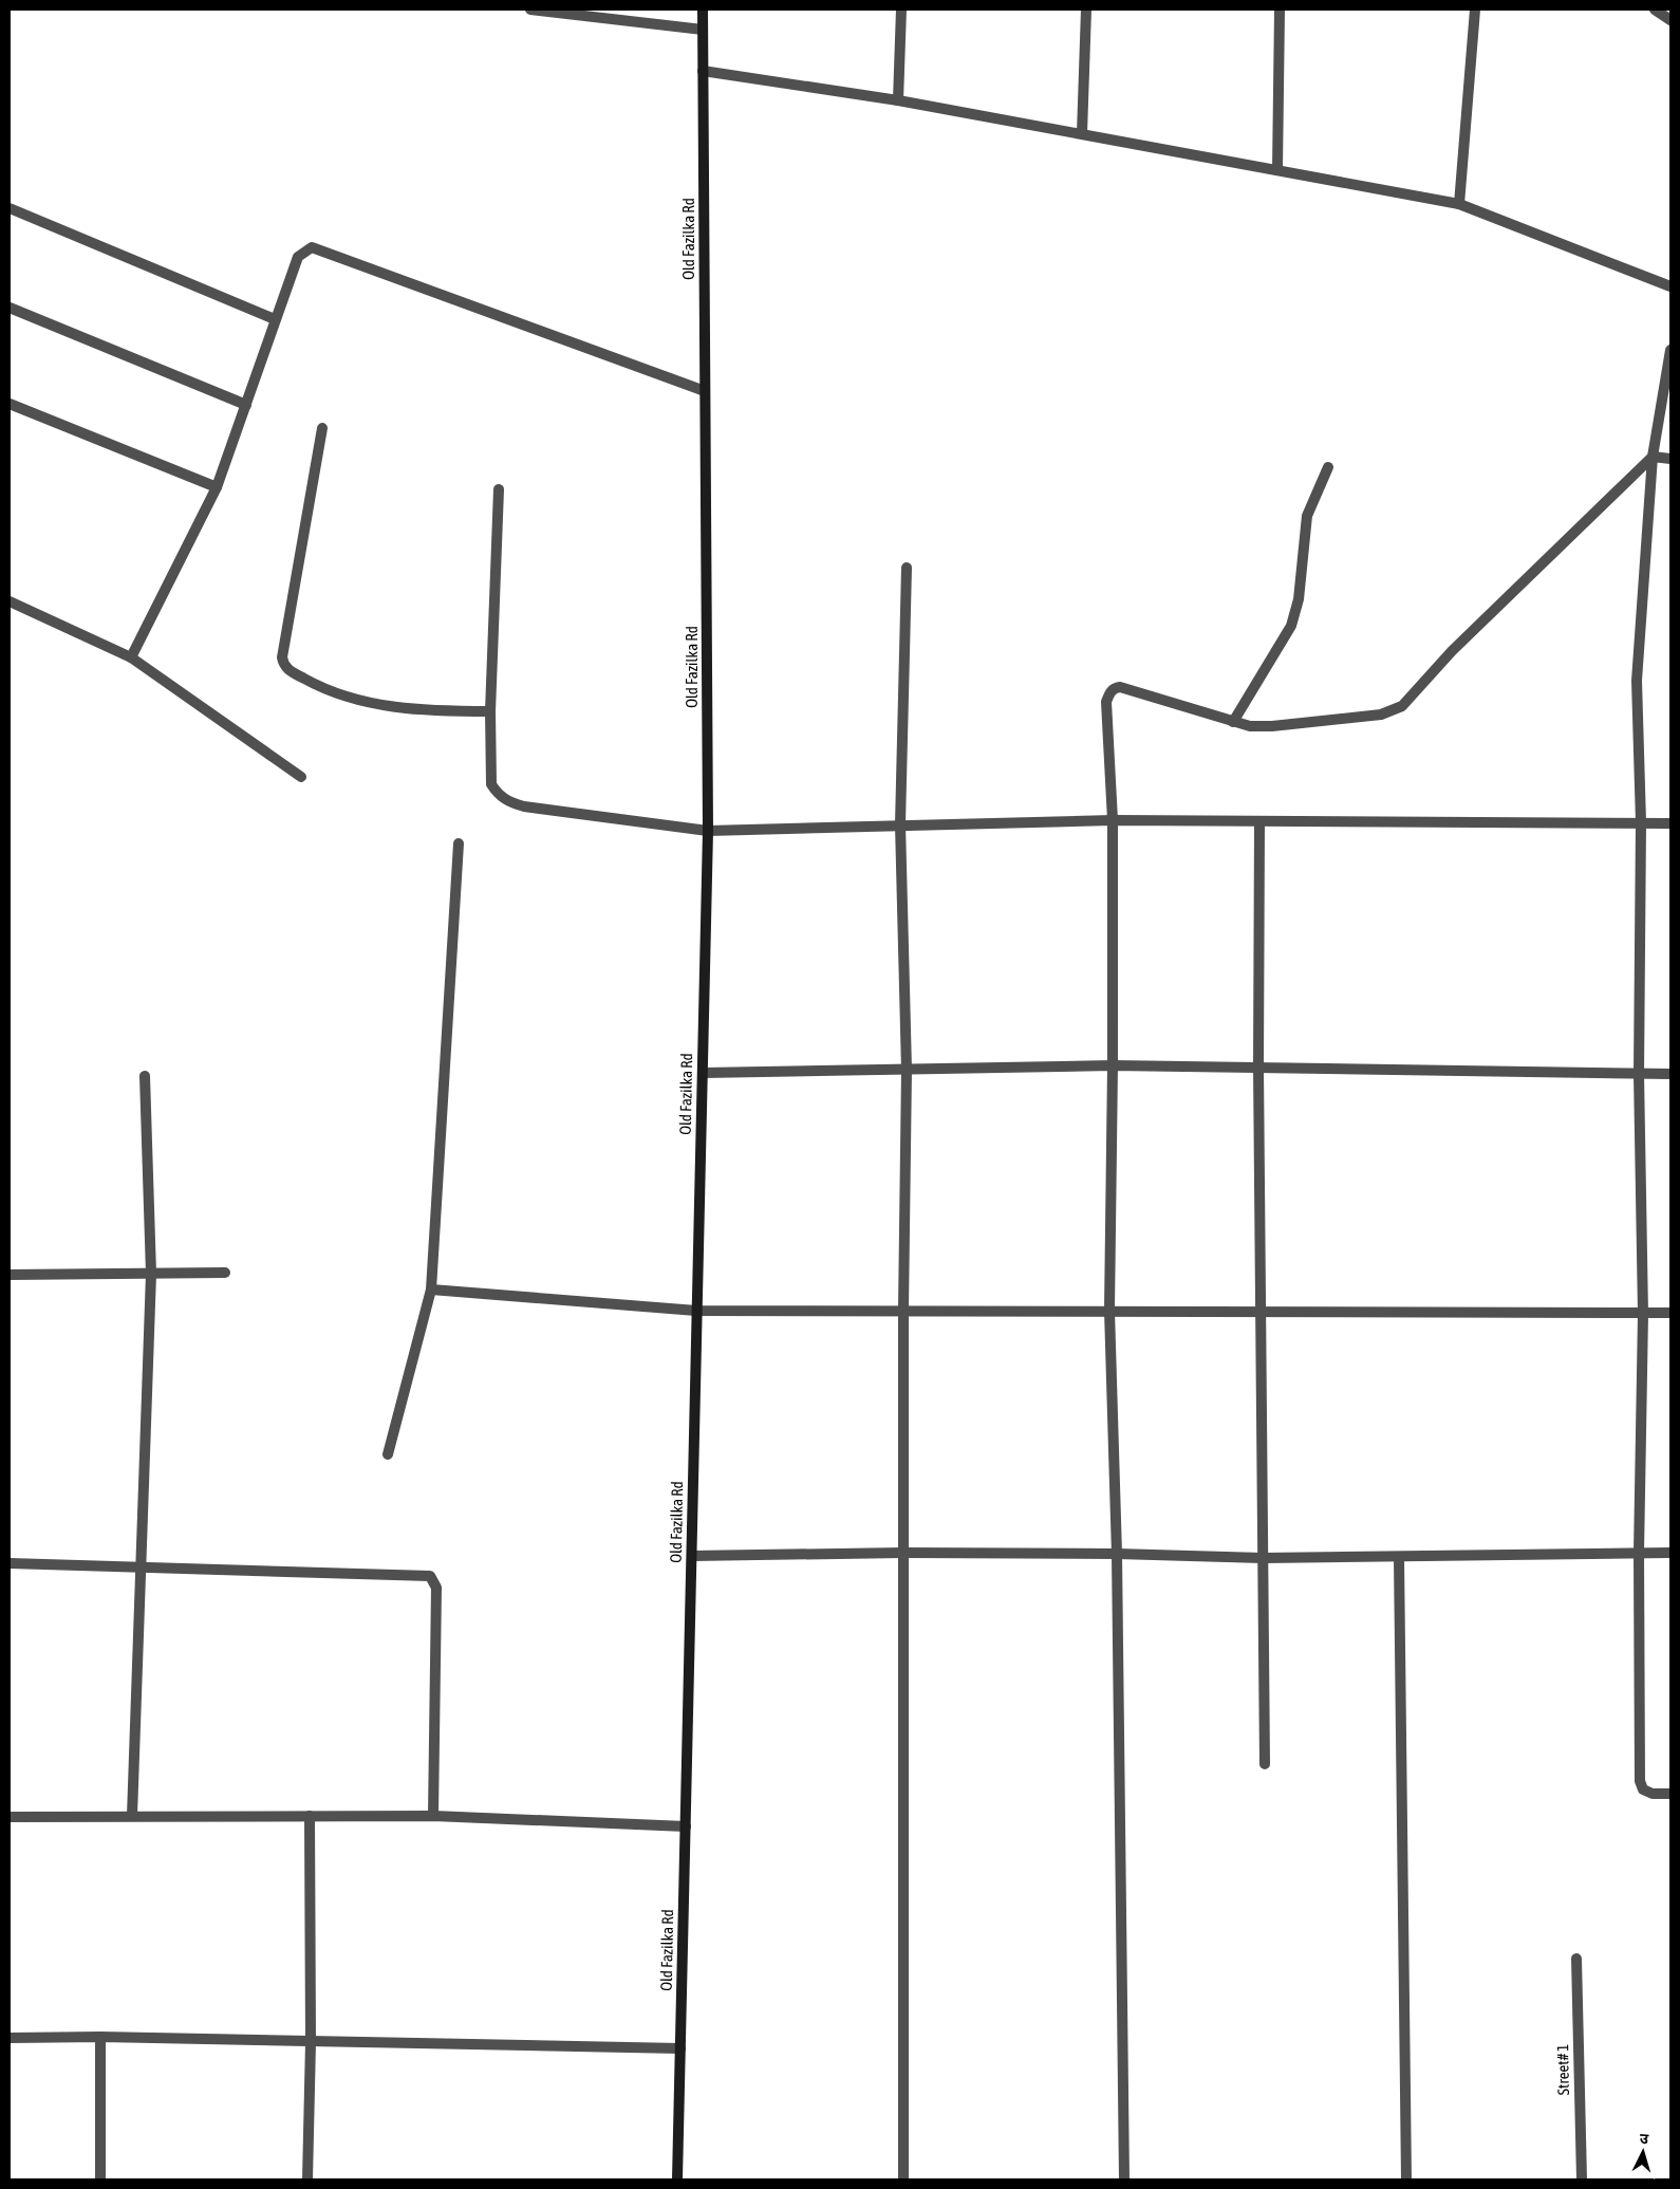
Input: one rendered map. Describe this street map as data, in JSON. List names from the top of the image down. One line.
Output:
{"streets":{"main road":["Old Fazilka Rd"],"street":["Street# 1"]},"north":"top"}
